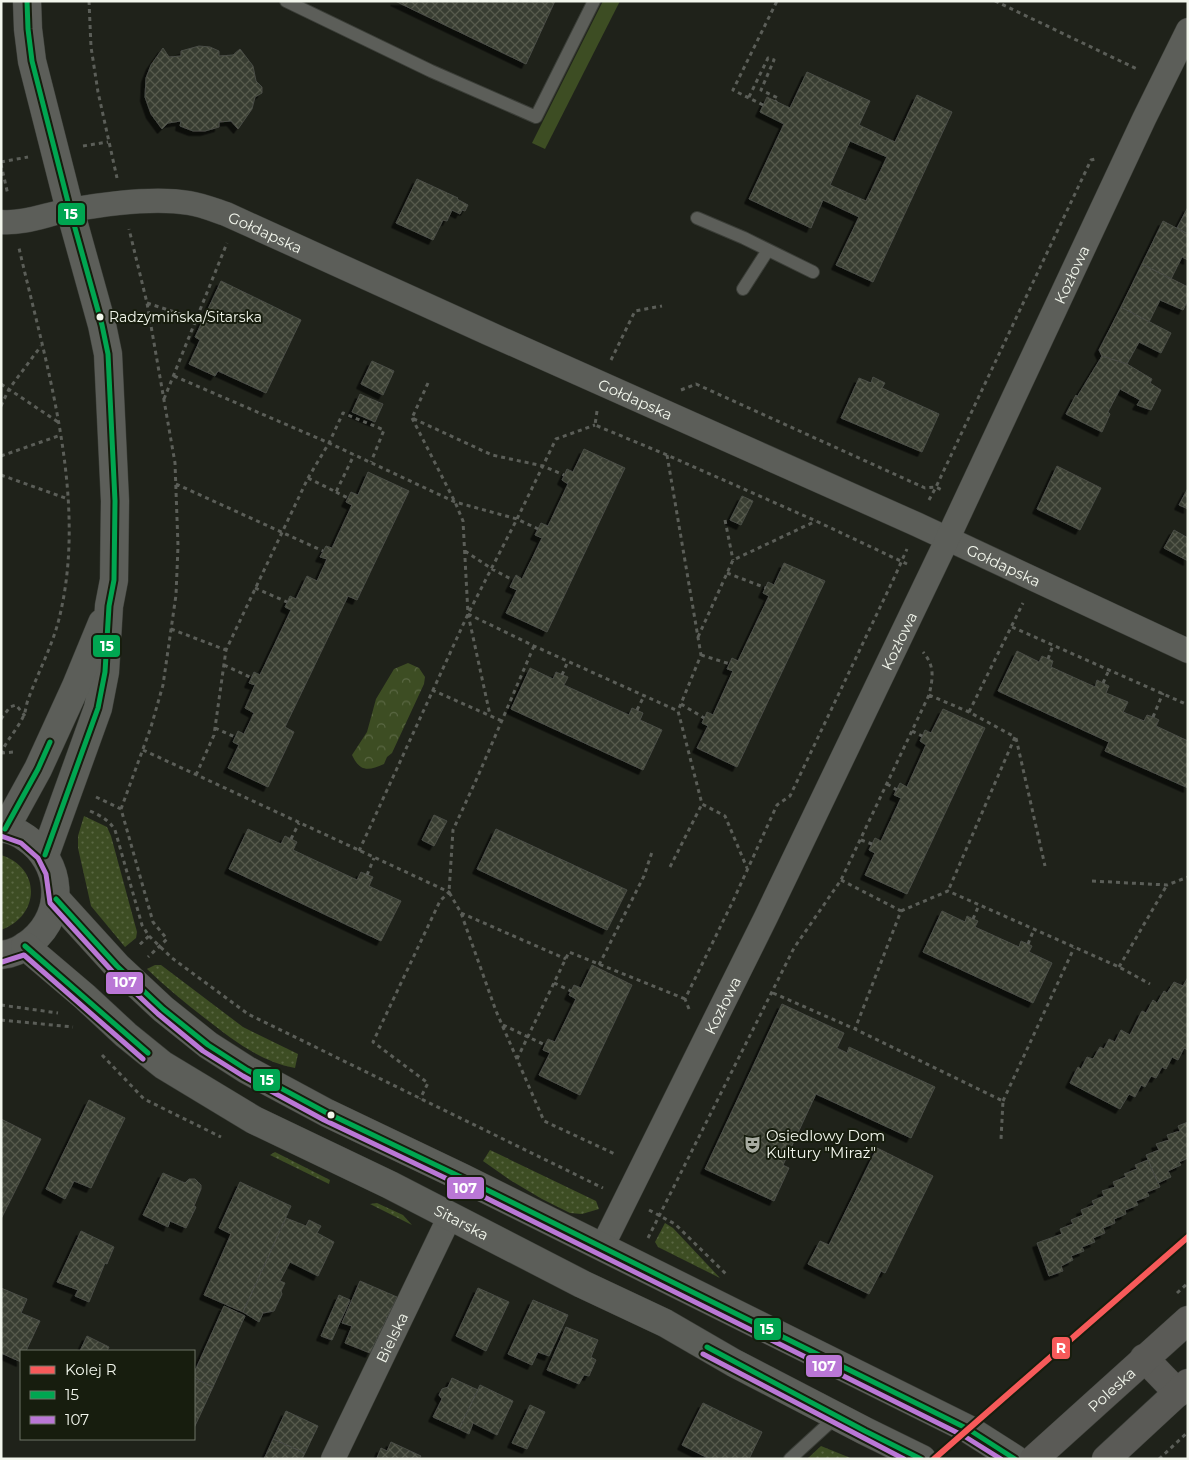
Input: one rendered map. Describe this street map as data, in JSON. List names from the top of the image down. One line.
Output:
{"streets":{"main road":["Poleska"],"street":["Gołdapska","Kozłowa","Sitarska","Bielska"]},"crossings":[["Gołdapska","Kozłowa"],["Sitarska","Bielska"]],"places":{"other":["Radzymińska/Sitarska"],"theatre":["Osiedlowy Dom Kultury \"Miraż\""]},"lines":["transit line 15","transit line 107","rail line R"],"legend":["Kolej R","15","107"]}
